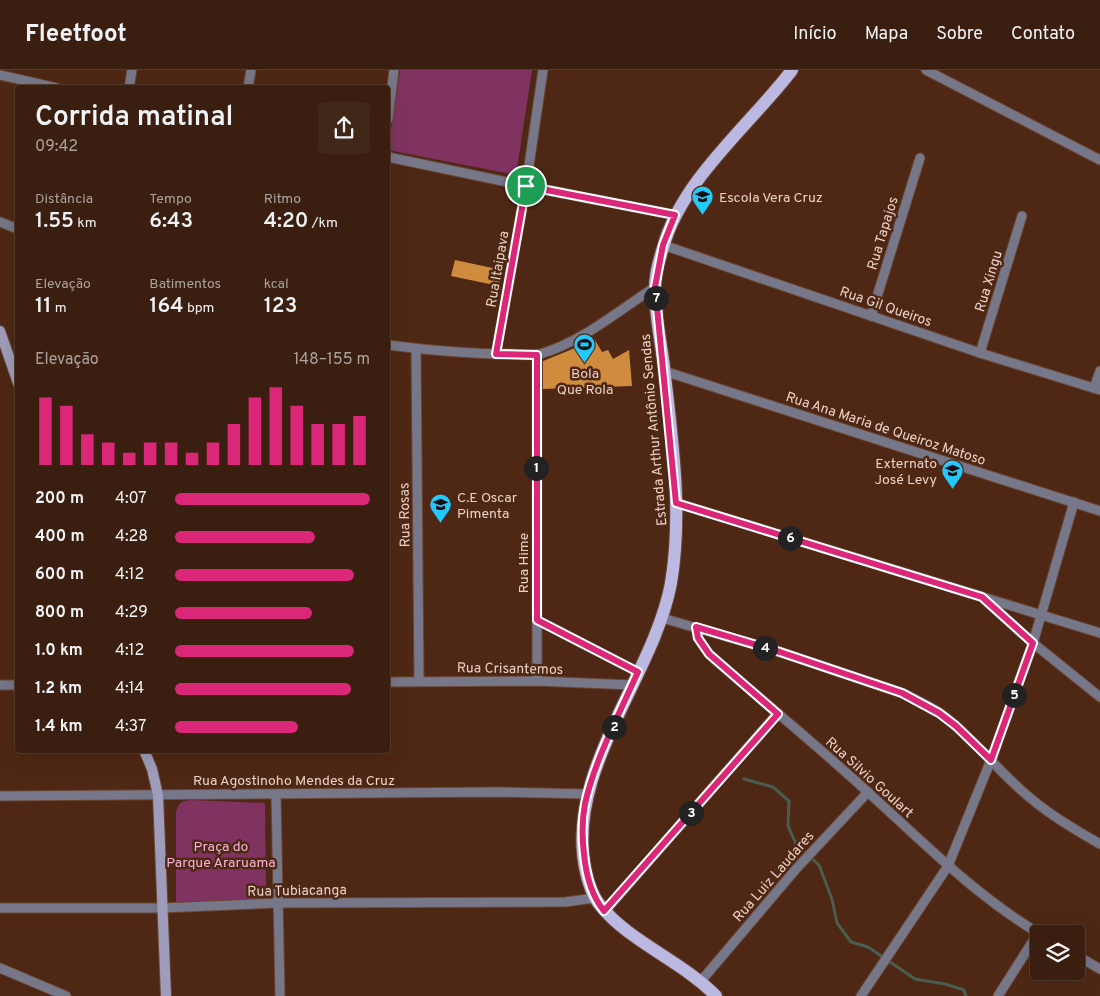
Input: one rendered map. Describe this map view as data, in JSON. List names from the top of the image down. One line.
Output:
{"streets":{"main road":["Estrada Arthur Antônio Sendas"],"street":["Rua Tapajos","Rua Itaipava","Rua Xingu","Rua Gil Queiros","Rua Ana Maria de Queiroz Matoso","Rua Rosas","Rua Hime","Rua Crisantemos","Rua Silvio Goulart","Rua Agostinoho Mendes da Cruz","Rua Luiz Laudares","Rua Tubiacanga"]},"crossings":[["Rua Tapajos","Rua Gil Queiros"],["Rua Xingu","Rua Gil Queiros"],["Rua Gil Queiros","Estrada Arthur Antônio Sendas"],["Rua Ana Maria de Queiroz Matoso","Estrada Arthur Antônio Sendas"],["Estrada Arthur Antônio Sendas","Rua Crisantemos"],["Estrada Arthur Antônio Sendas","Rua Agostinoho Mendes da Cruz"],["Estrada Arthur Antônio Sendas","Rua Luiz Laudares"],["Estrada Arthur Antônio Sendas","Rua Tubiacanga"],["Rua Rosas","Rua Crisantemos"],["Rua Hime","Rua Crisantemos"],["Rua Silvio Goulart","Rua Luiz Laudares"]],"parks":["Praça do Parque Araruama"],"places":{"school or university":["Escola Vera Cruz","Externato José Levy","C.E Oscar Pimenta"],"sports":["Bola Que Rola"]},"page":{"header":"Fleetfoot","nav":["Início","Mapa","Sobre","Contato"],"heading":["Corrida matinal","09:42"],"stats":[["Distância","1.55 km"],["Tempo","6:43"],["Ritmo","4:20 /km"],["Elevação","11 m"],["Batimentos","164 bpm"],["kcal","123"]],"pins":["7","1","6","4","5","2","3"],"chart":["Elevação","148–155 m"],"list":[{"name":"200 m","note":"4:07"},{"name":"400 m","note":"4:28"},{"name":"600 m","note":"4:12"},{"name":"800 m","note":"4:29"},{"name":"1.0 km","note":"4:12"},{"name":"1.2 km","note":"4:14"},{"name":"1.4 km","note":"4:37"}]}}
